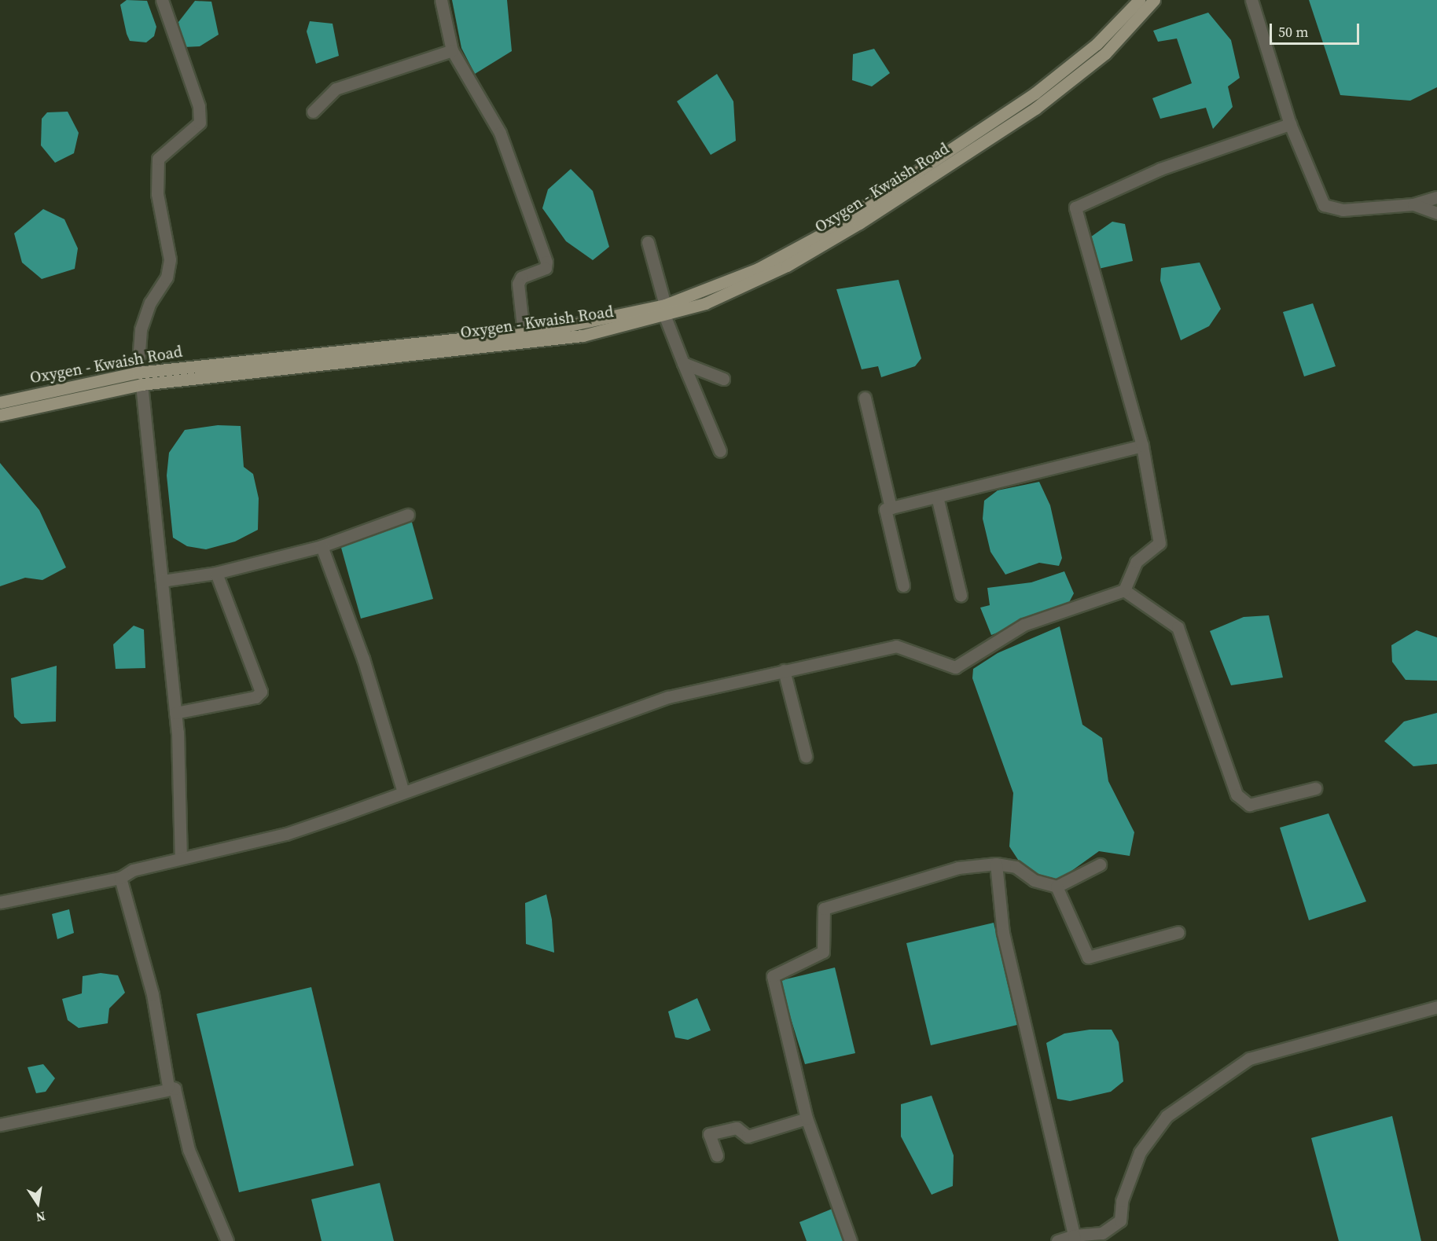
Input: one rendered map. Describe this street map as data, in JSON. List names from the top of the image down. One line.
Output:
{"streets":{"main road":["Oxygen - Kwaish Road"]},"scale_bar":"50 m","north":"bottom"}
